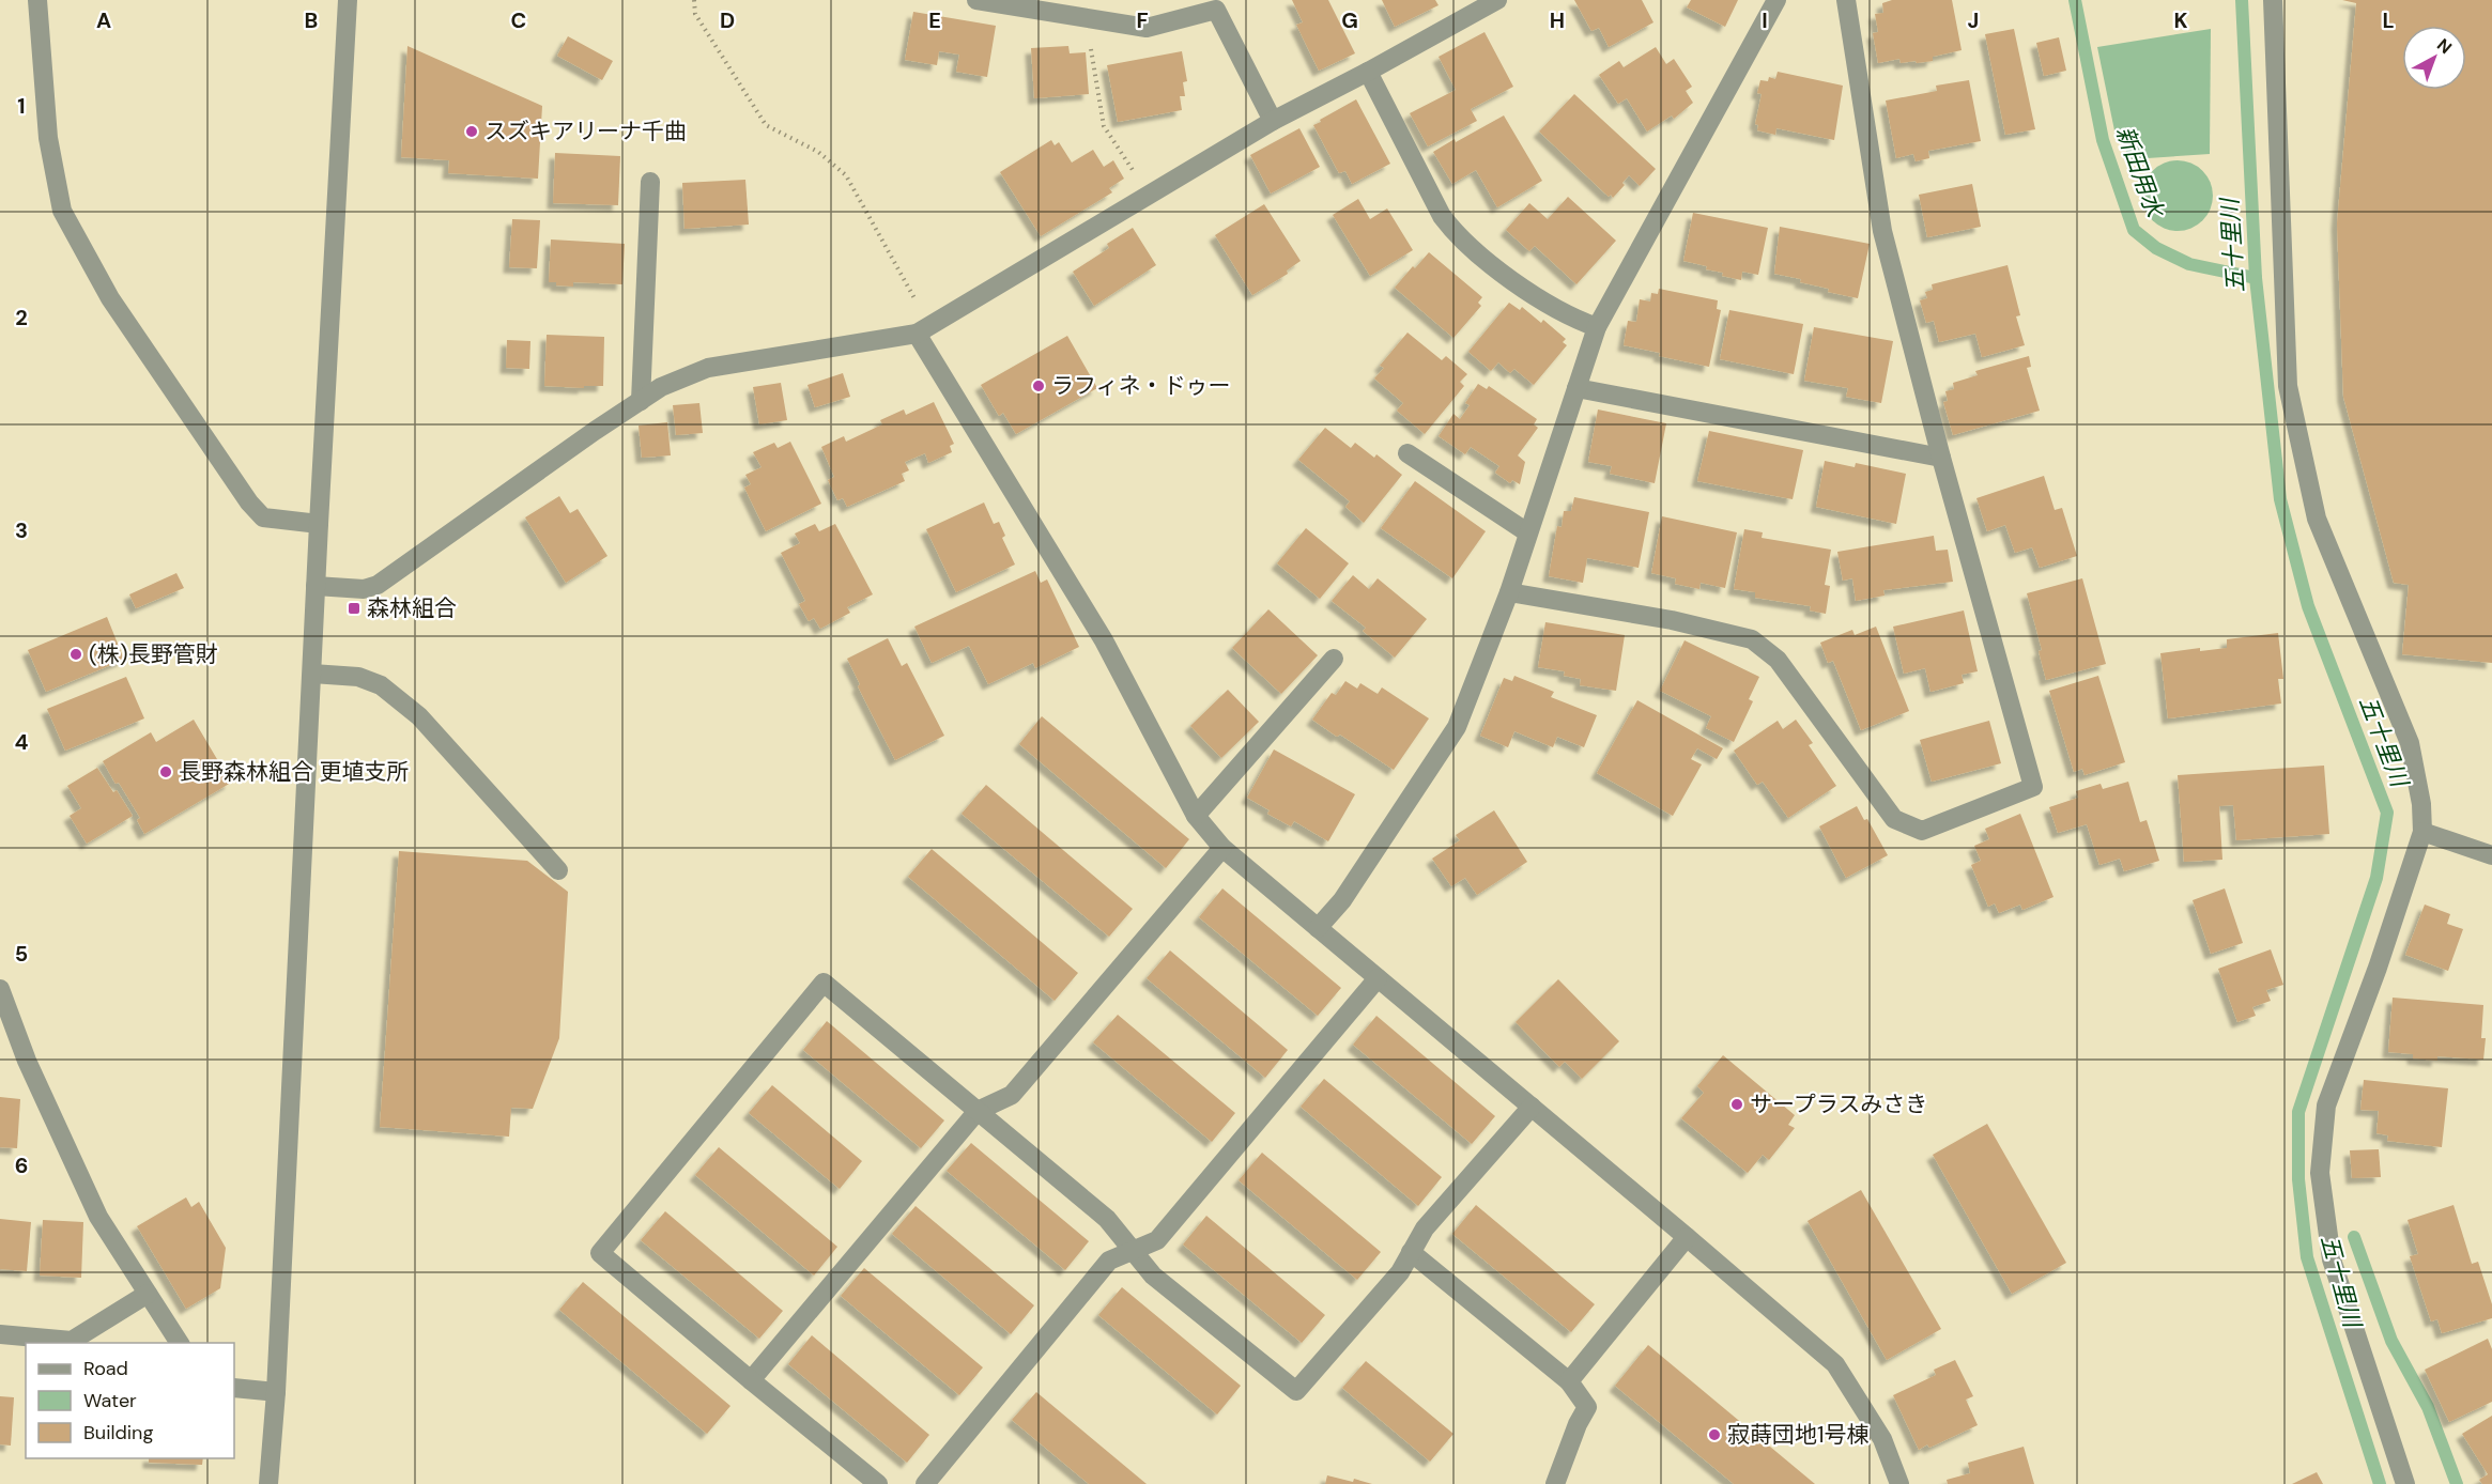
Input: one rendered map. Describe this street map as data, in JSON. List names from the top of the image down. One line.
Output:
{"water":["新田用水","五十里川"],"places":{"other":["スズキアリーナ千曲","ラフィネ・ドゥー","(株)長野管財","長野森林組合 更埴支所","サープラスみさき","寂蒔団地1号棟"],"transit":["森林組合"]},"legend":["Road","Water","Building"],"north":"top right","grid":{"columns":["A","B","C","D","E","F","G","H","I","J","K","L"],"rows":["1","2","3","4","5","6"]}}
